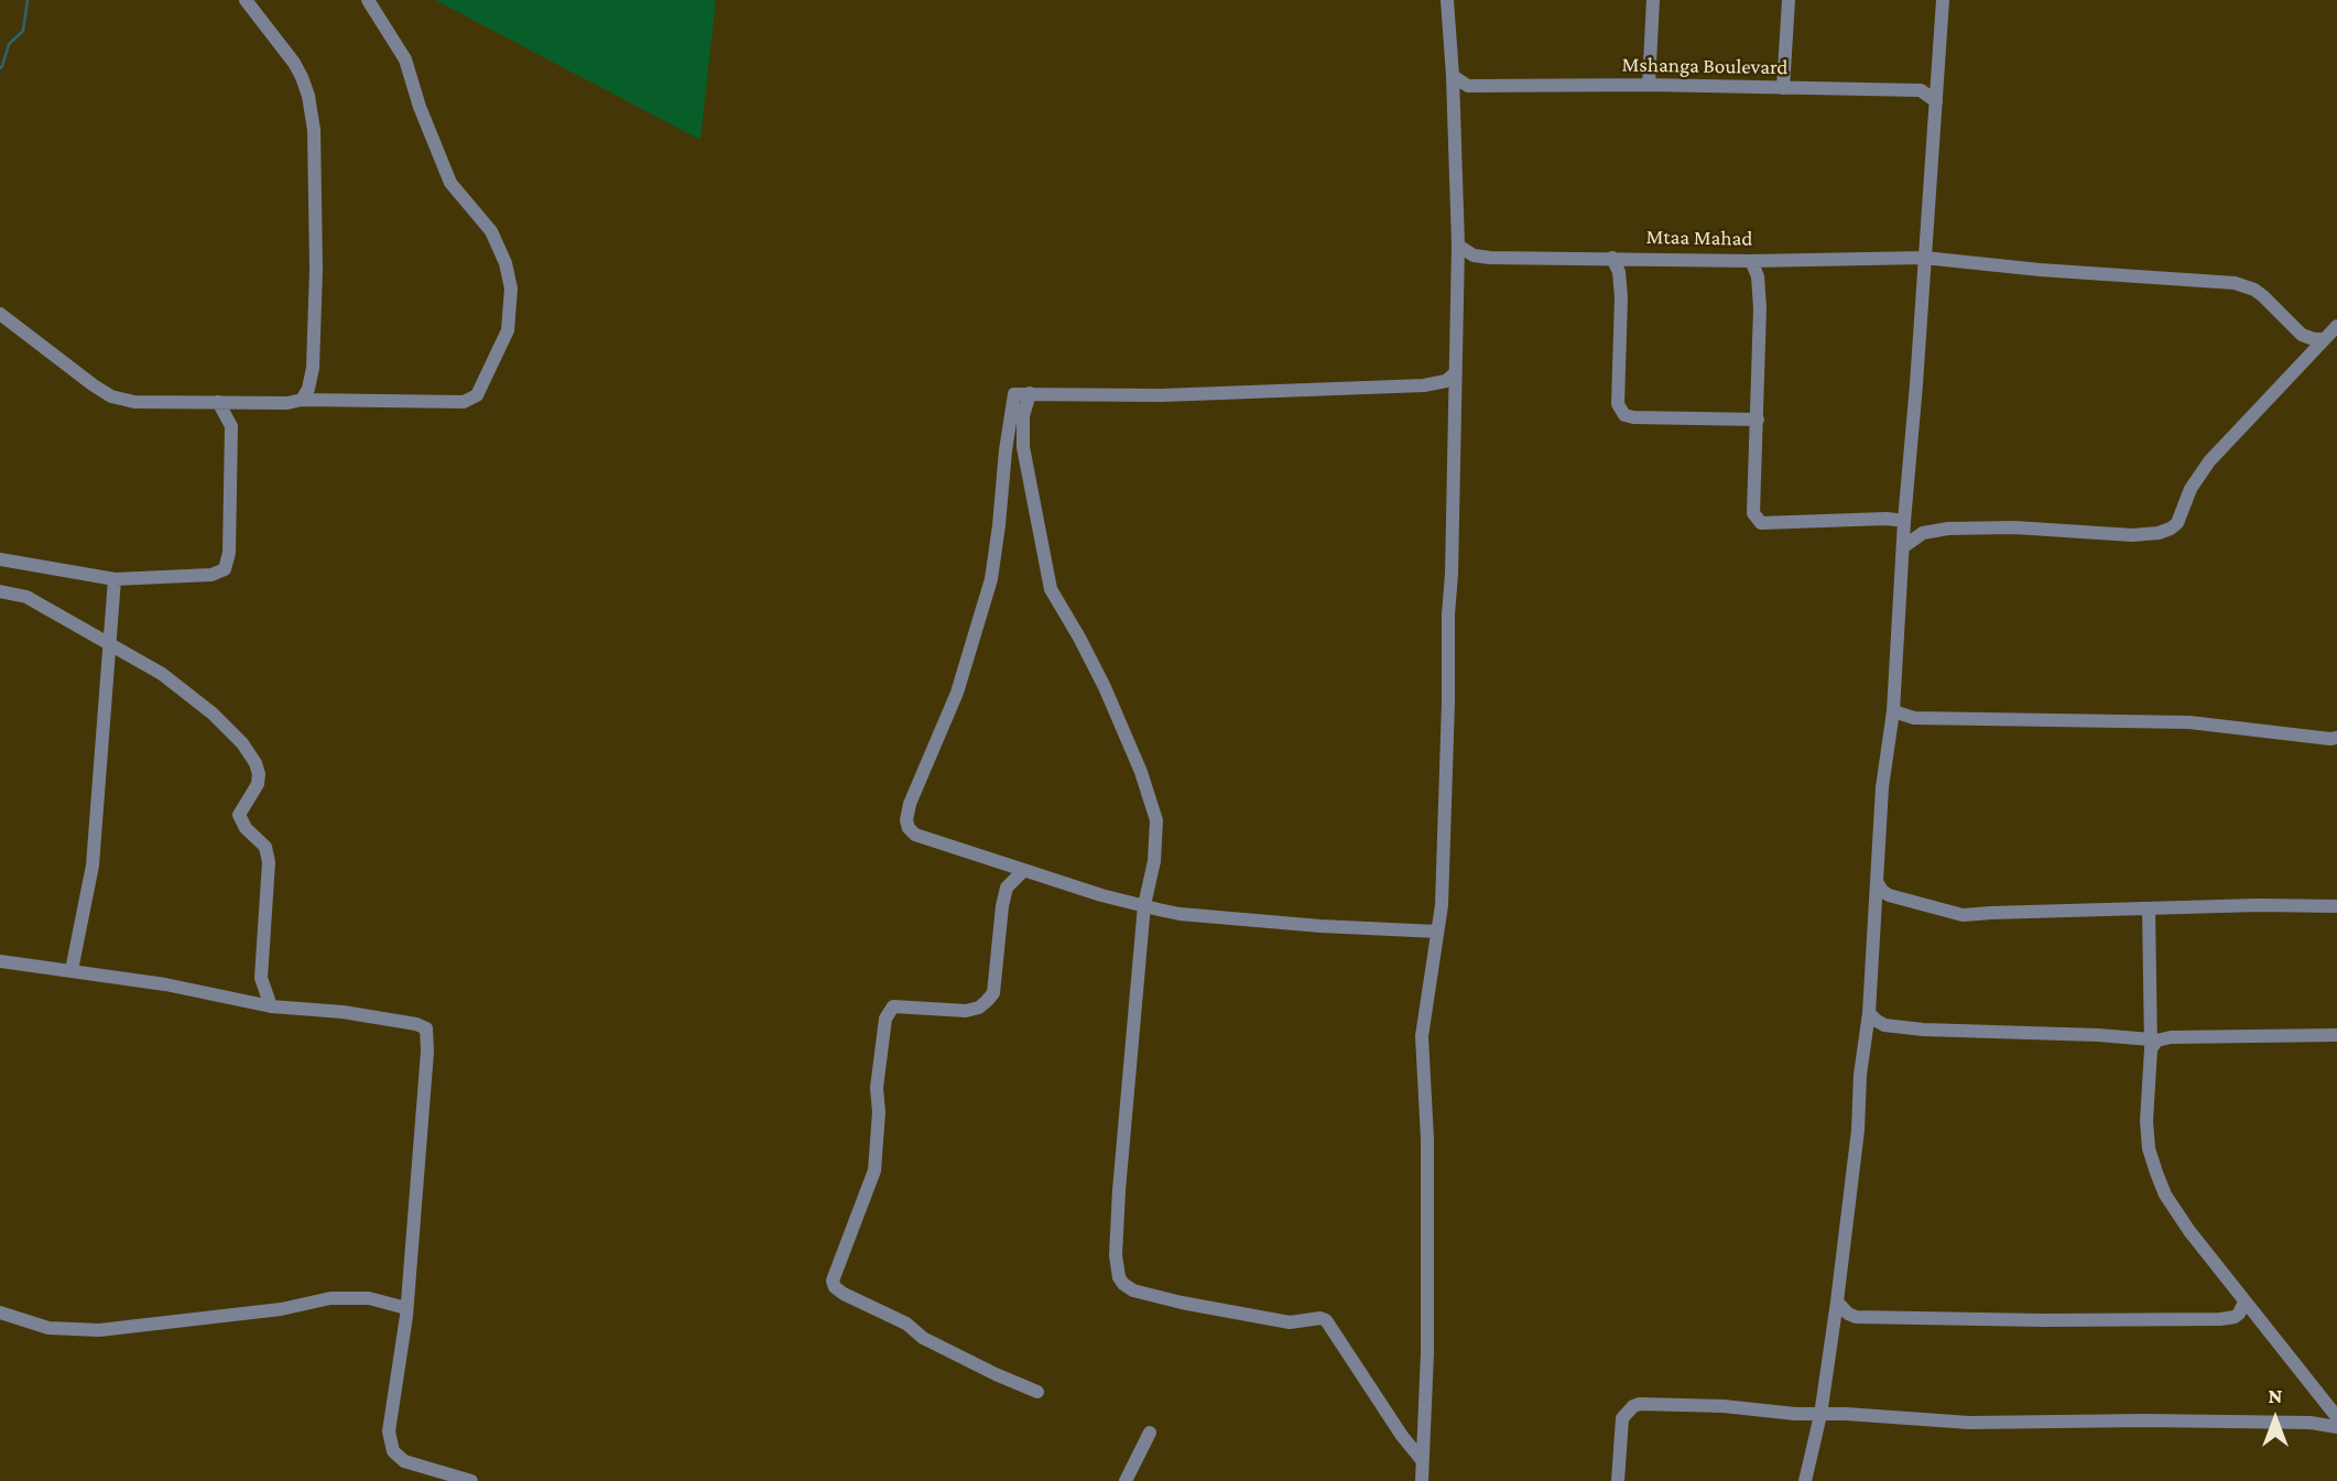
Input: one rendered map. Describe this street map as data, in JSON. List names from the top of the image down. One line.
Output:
{"streets":{"street":["Mshanga Boulevard","Mtaa Mahad"]},"north":"top"}
